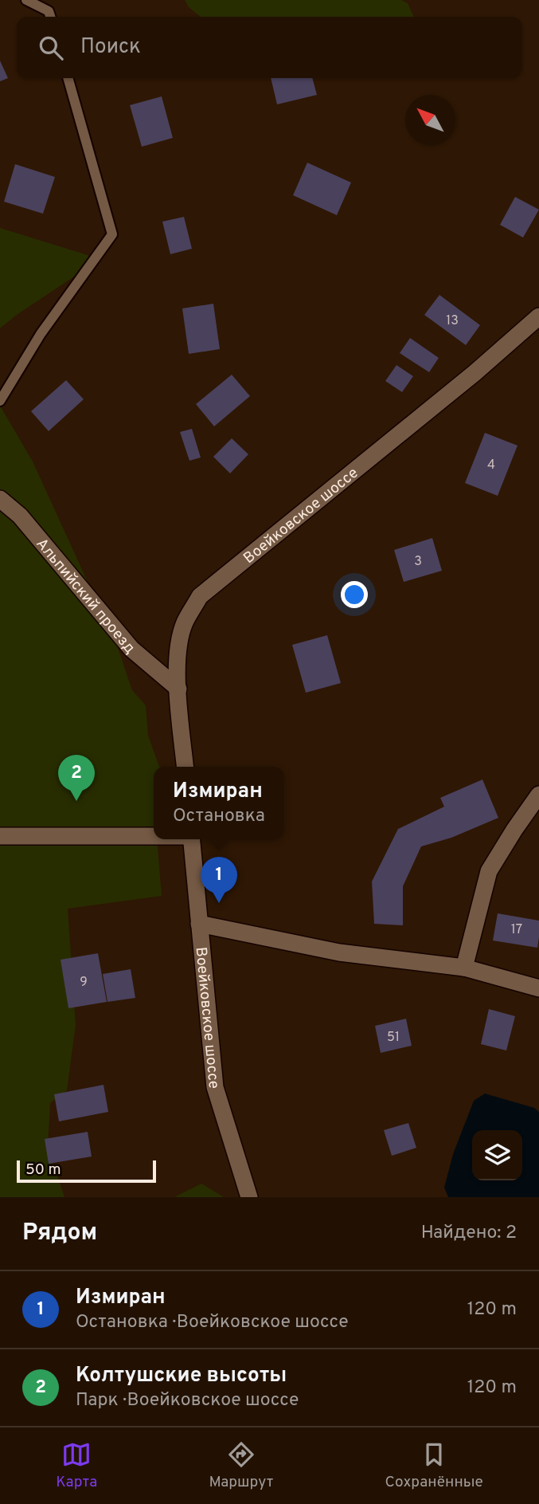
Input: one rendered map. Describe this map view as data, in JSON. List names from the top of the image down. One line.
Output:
{"streets":{"street":["Воейковское шоссе","Альпийский проезд"]},"crossings":[["Воейковское шоссе","Альпийский проезд"]],"house_numbers":["13","4","3","17","9","51"],"scale_bar":"50 m","north":"top left","page":{"search":"Поиск","pins":["2","1"],"popup":["Измиран","Остановка"],"scale":"50 m","heading":["Рядом","Найдено: 2"],"list":[{"mark":"1","name":"Измиран","note":"Остановка · Воейковское шоссе","value":"120 m"},{"mark":"2","name":"Колтушские высоты","note":"Парк · Воейковское шоссе","value":"120 m"}],"nav":["Карта","Маршрут","Сохранённые"]}}
